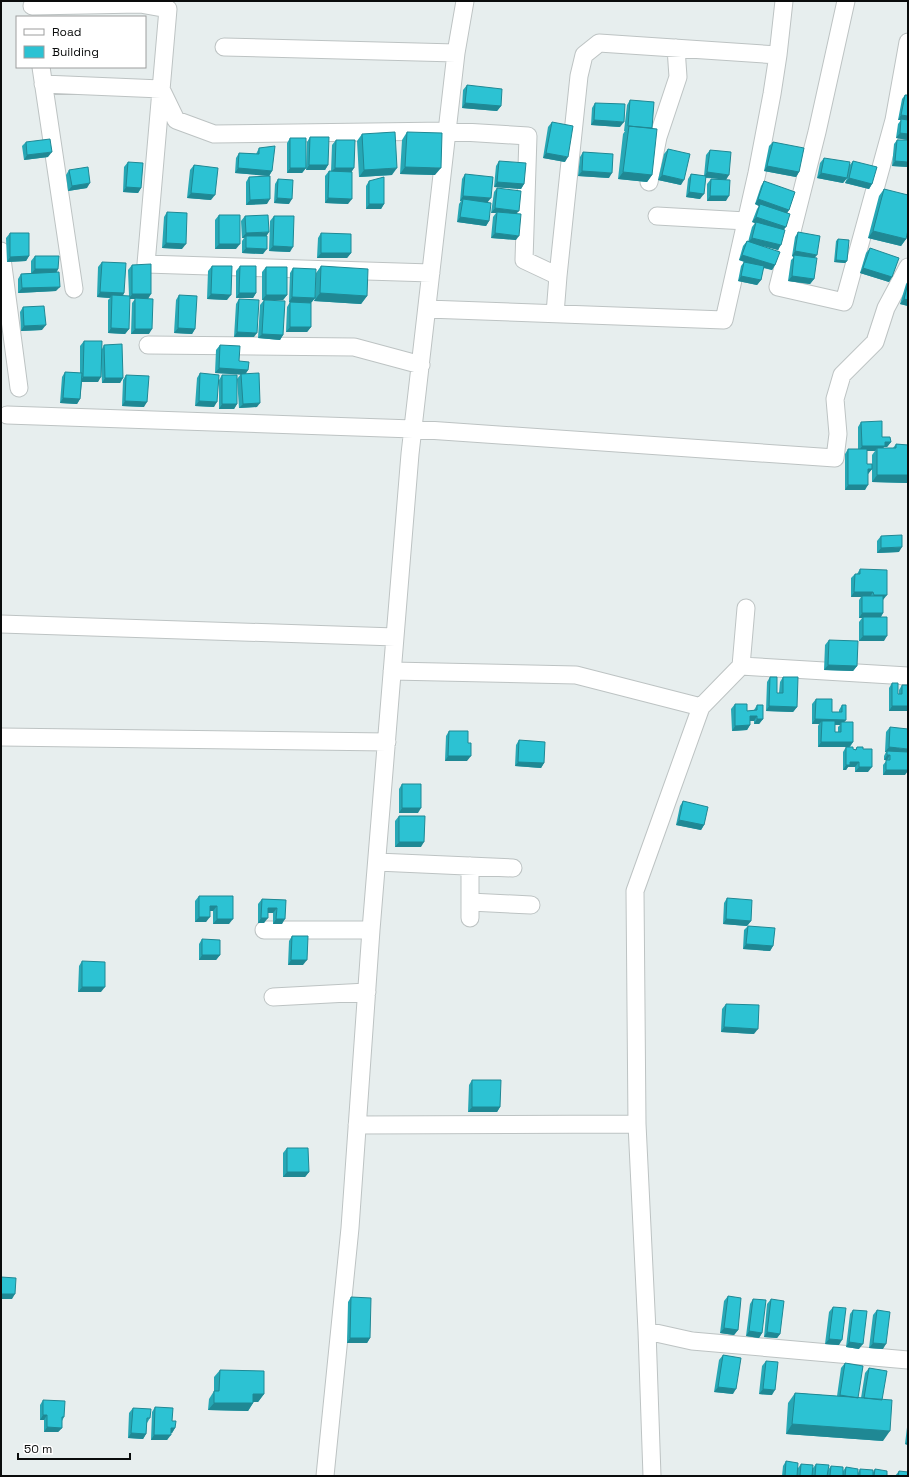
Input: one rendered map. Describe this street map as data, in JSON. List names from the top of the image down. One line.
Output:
{"legend":["Road","Building"],"scale_bar":"50 m"}
